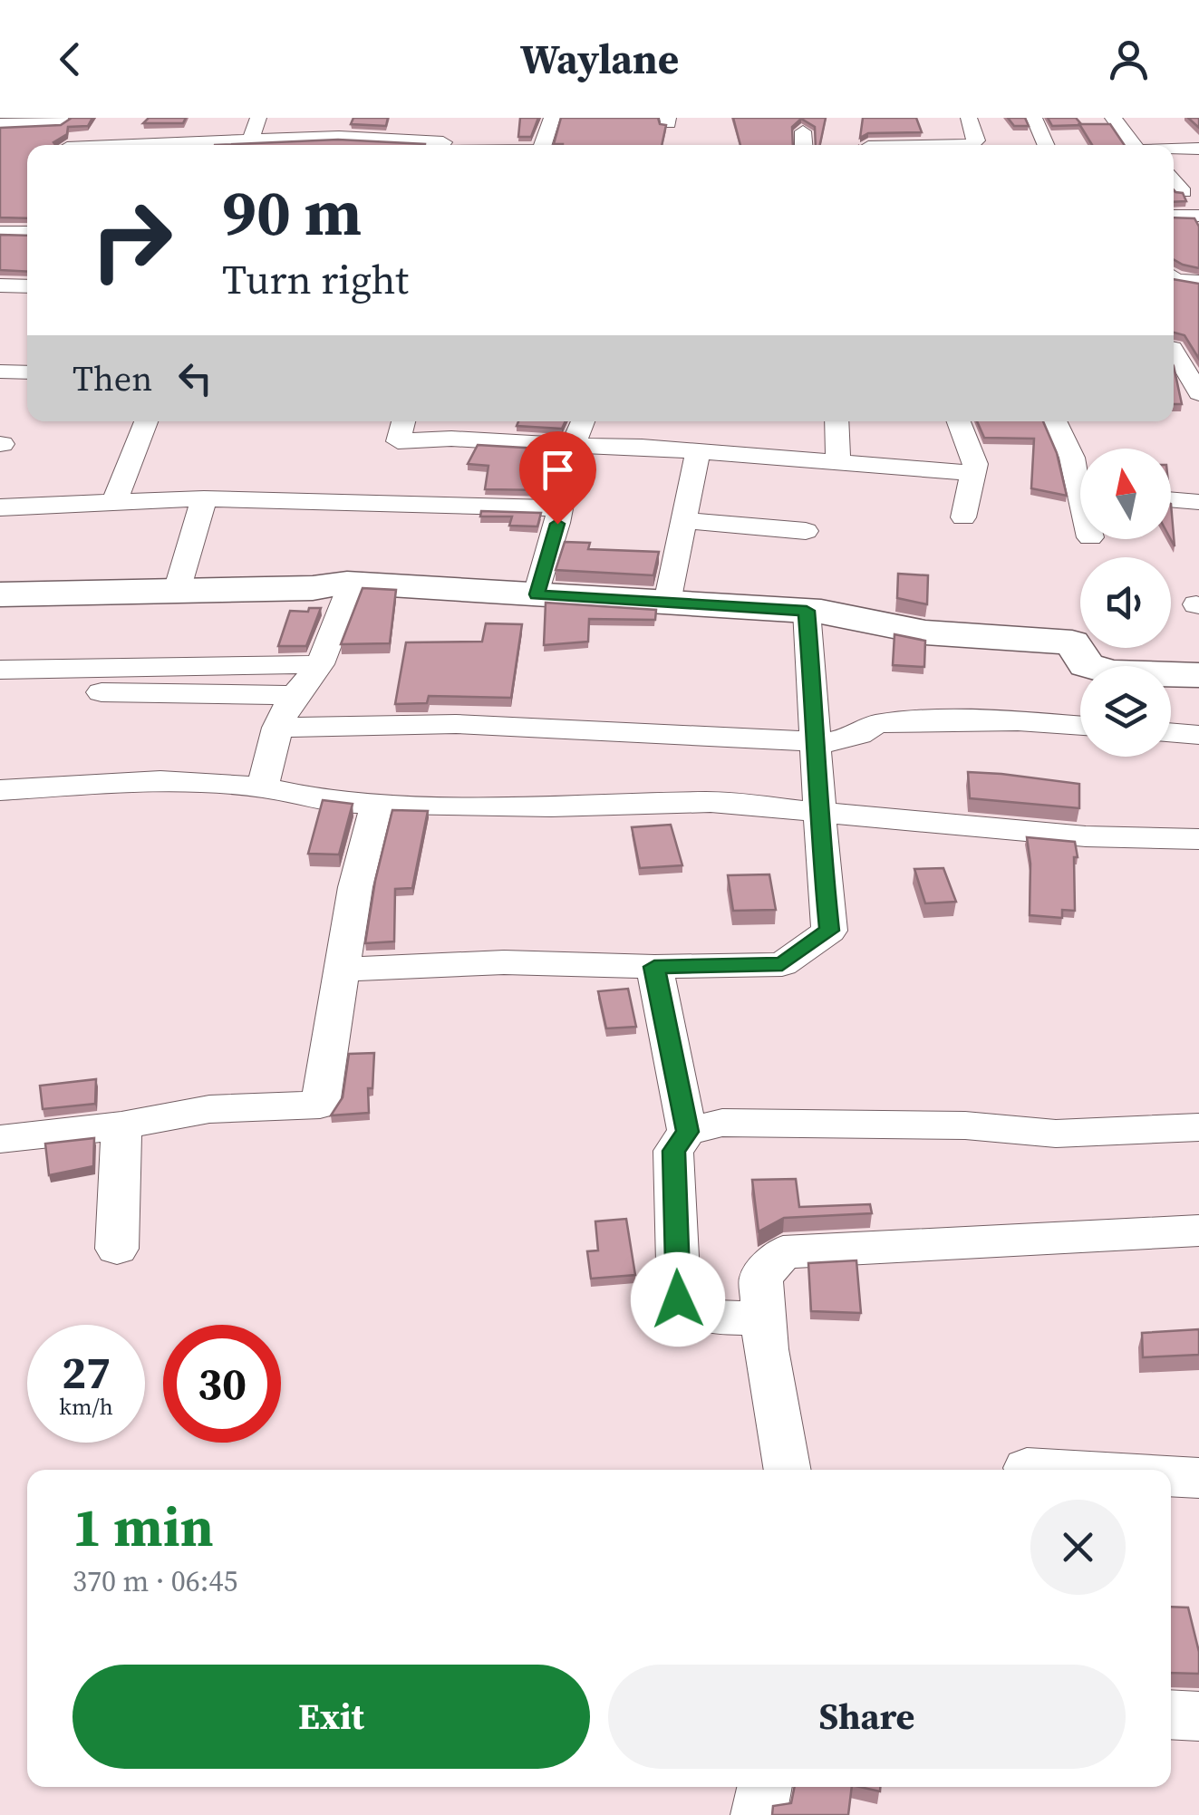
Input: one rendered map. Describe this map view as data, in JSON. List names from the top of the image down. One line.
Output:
{"north":"top","page":{"header":"Waylane","turn":["90 m","Turn right"],"then":"Then","speed":"27 km/h","limit":"30","heading":["1 min","370 m · 06:45"],"buttons":["Exit","Share"]}}
